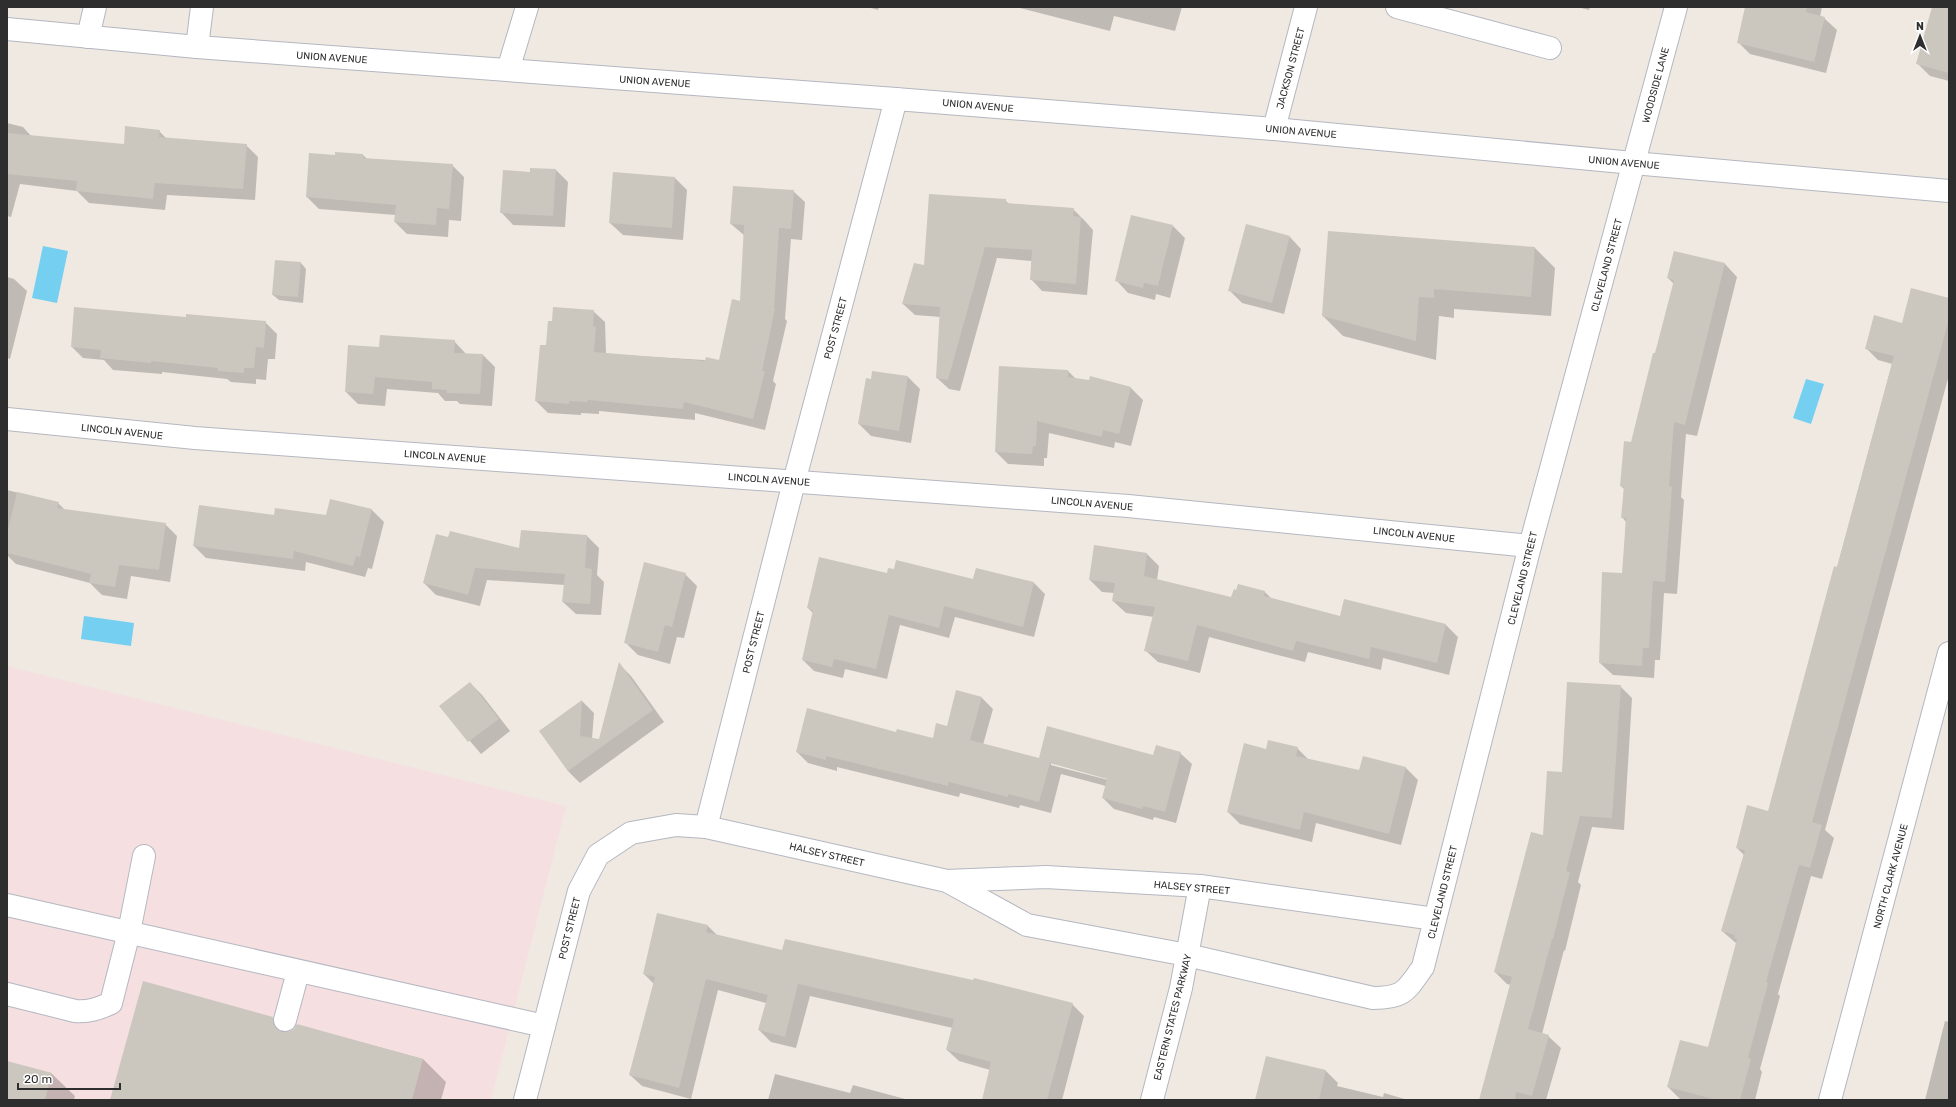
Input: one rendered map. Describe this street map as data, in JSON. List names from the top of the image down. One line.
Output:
{"streets":{"street":["UNION AVENUE","JACKSON STREET","WOODSIDE LANE","CLEVELAND STREET","POST STREET","LINCOLN AVENUE","HALSEY STREET","NORTH CLARK AVENUE","EASTERN STATES PARKWAY"]},"crossings":[["UNION AVENUE","JACKSON STREET"],["UNION AVENUE","WOODSIDE LANE"],["UNION AVENUE","CLEVELAND STREET"],["UNION AVENUE","POST STREET"],["WOODSIDE LANE","CLEVELAND STREET"],["CLEVELAND STREET","LINCOLN AVENUE"],["CLEVELAND STREET","HALSEY STREET"],["POST STREET","LINCOLN AVENUE"],["POST STREET","HALSEY STREET"],["HALSEY STREET","EASTERN STATES PARKWAY"]],"scale_bar":"20 m","north":"top"}
